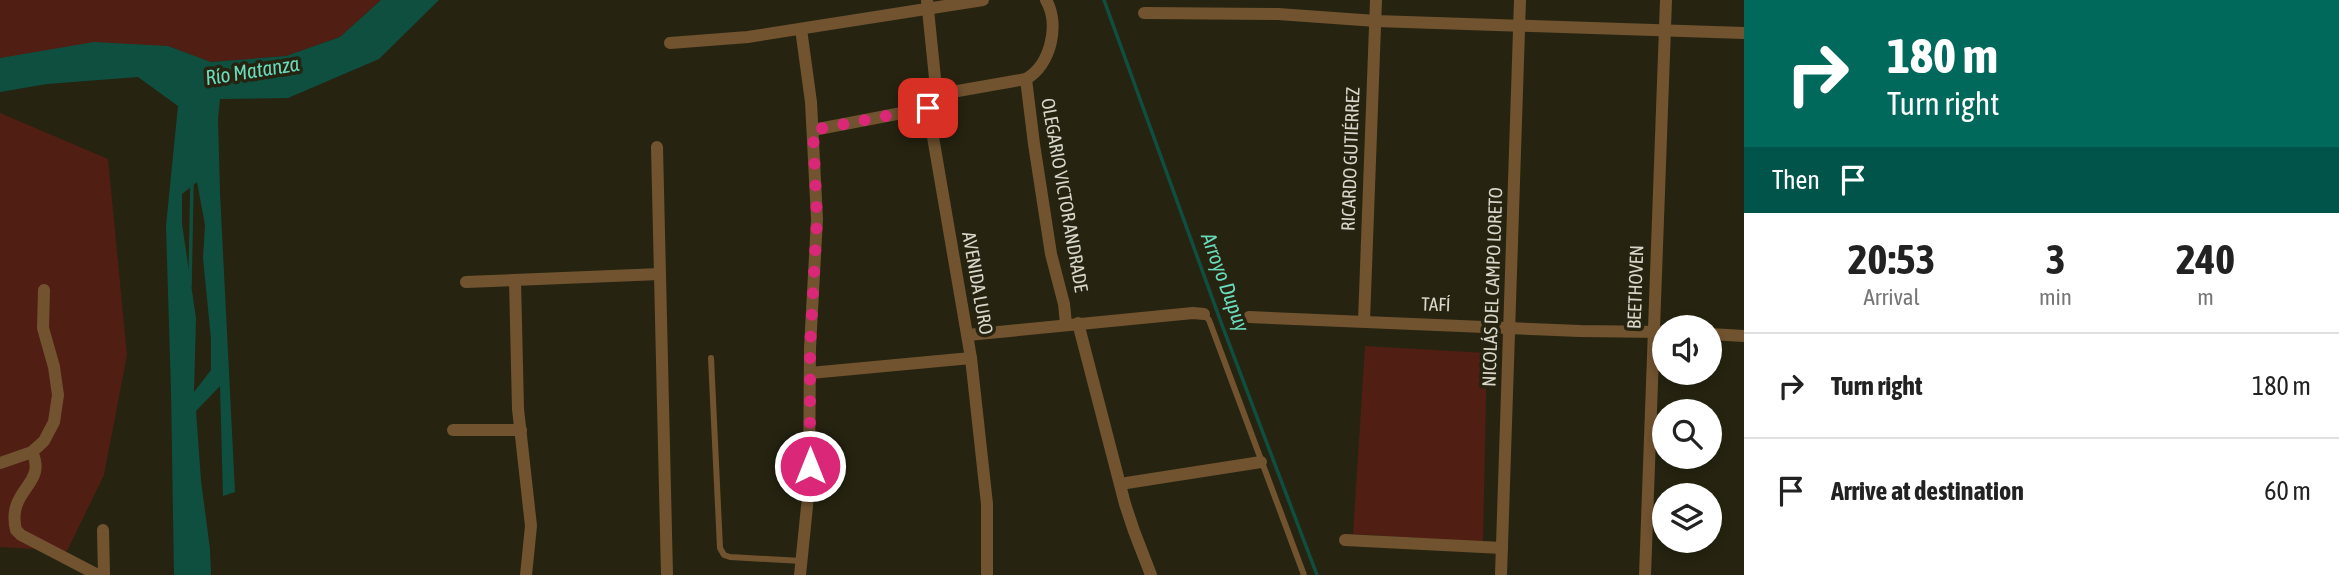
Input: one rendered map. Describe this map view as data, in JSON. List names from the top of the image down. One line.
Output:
{"streets":{"street":["RICARDO GUTIÉRREZ","OLEGARIO VICTOR ANDRADE","AVENIDA LURO","NICOLÁS DEL CAMPO LORETO","BEETHOVEN","TAFÍ"]},"crossings":[["RICARDO GUTIÉRREZ","TAFÍ"],["NICOLÁS DEL CAMPO LORETO","TAFÍ"]],"water":["Río Matanza","Arroyo Dupuy"],"page":{"turn":["180 m","Turn right"],"then":"Then","eta":["20:53","Arrival","3","min","240","m"],"list":[{"name":"Turn right","value":"180 m"},{"name":"Arrive at destination","value":"60 m"}]}}
